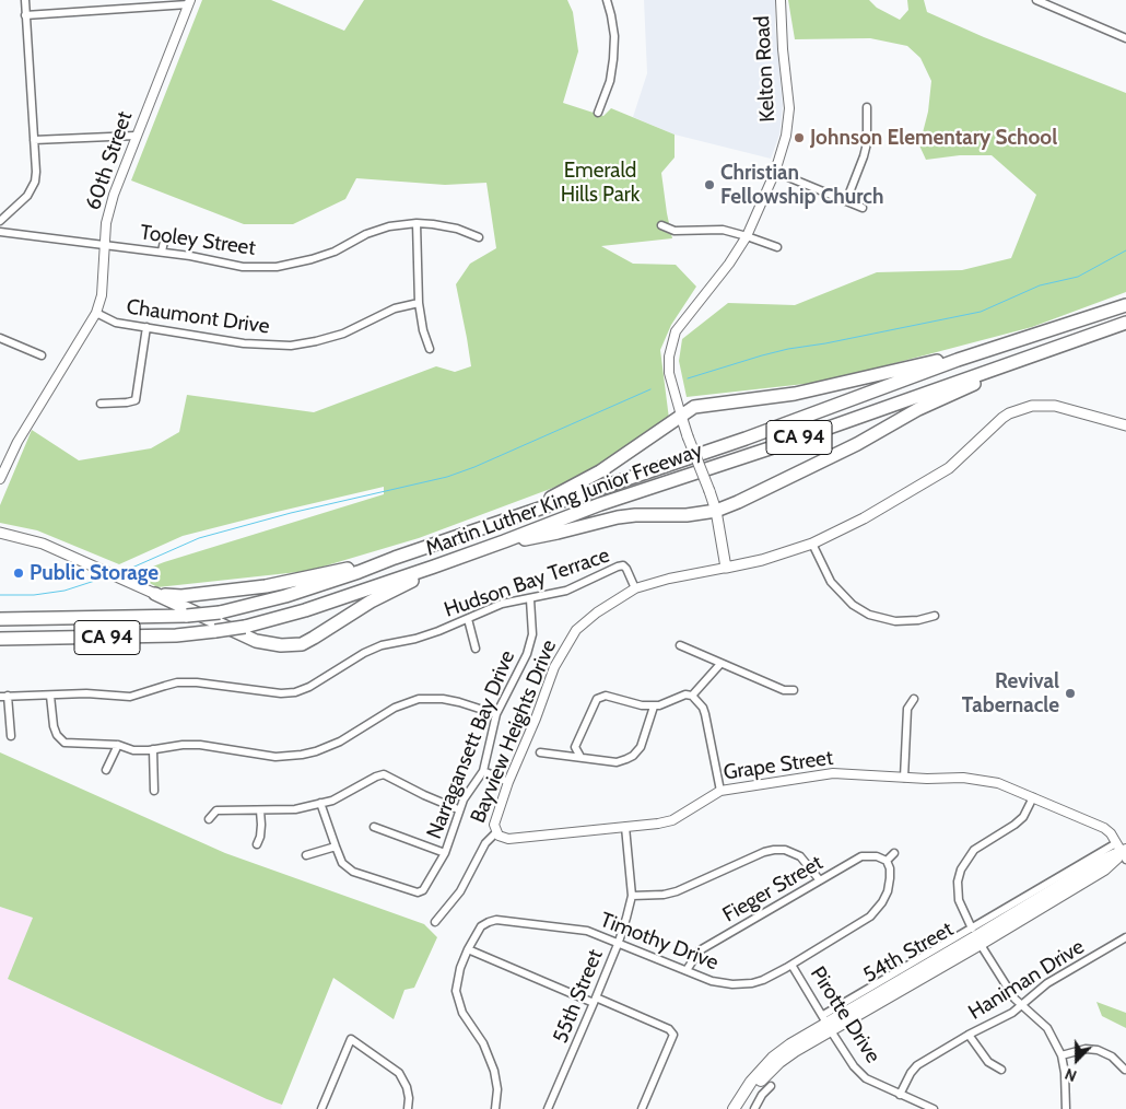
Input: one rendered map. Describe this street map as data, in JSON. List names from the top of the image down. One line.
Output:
{"streets":{"highway":["CA 94","Martin Luther King Junior Freeway"],"main road":["Kelton Road","Bayview Heights Drive","54th Street"],"street":["60th Street","Tooley Street","Chaumont Drive","Hudson Bay Terrace","Narragansett Bay Drive","Grape Street","Fieger Street","Timothy Drive","Haniman Drive","55th Street","Pirotte Drive"]},"crossings":[["Kelton Road","Bayview Heights Drive"],["60th Street","Tooley Street"],["60th Street","Chaumont Drive"],["Hudson Bay Terrace","Bayview Heights Drive"],["Hudson Bay Terrace","Narragansett Bay Drive"],["Bayview Heights Drive","Grape Street"],["Grape Street","54th Street"],["Grape Street","55th Street"],["Fieger Street","Timothy Drive"],["Timothy Drive","55th Street"],["Timothy Drive","Pirotte Drive"],["54th Street","Pirotte Drive"],["Haniman Drive","Pirotte Drive"]],"parks":["Emerald Hills Park"],"places":["Johnson Elementary School","Christian Fellowship Church","Public Storage","Revival Tabernacle"],"north":"bottom"}
